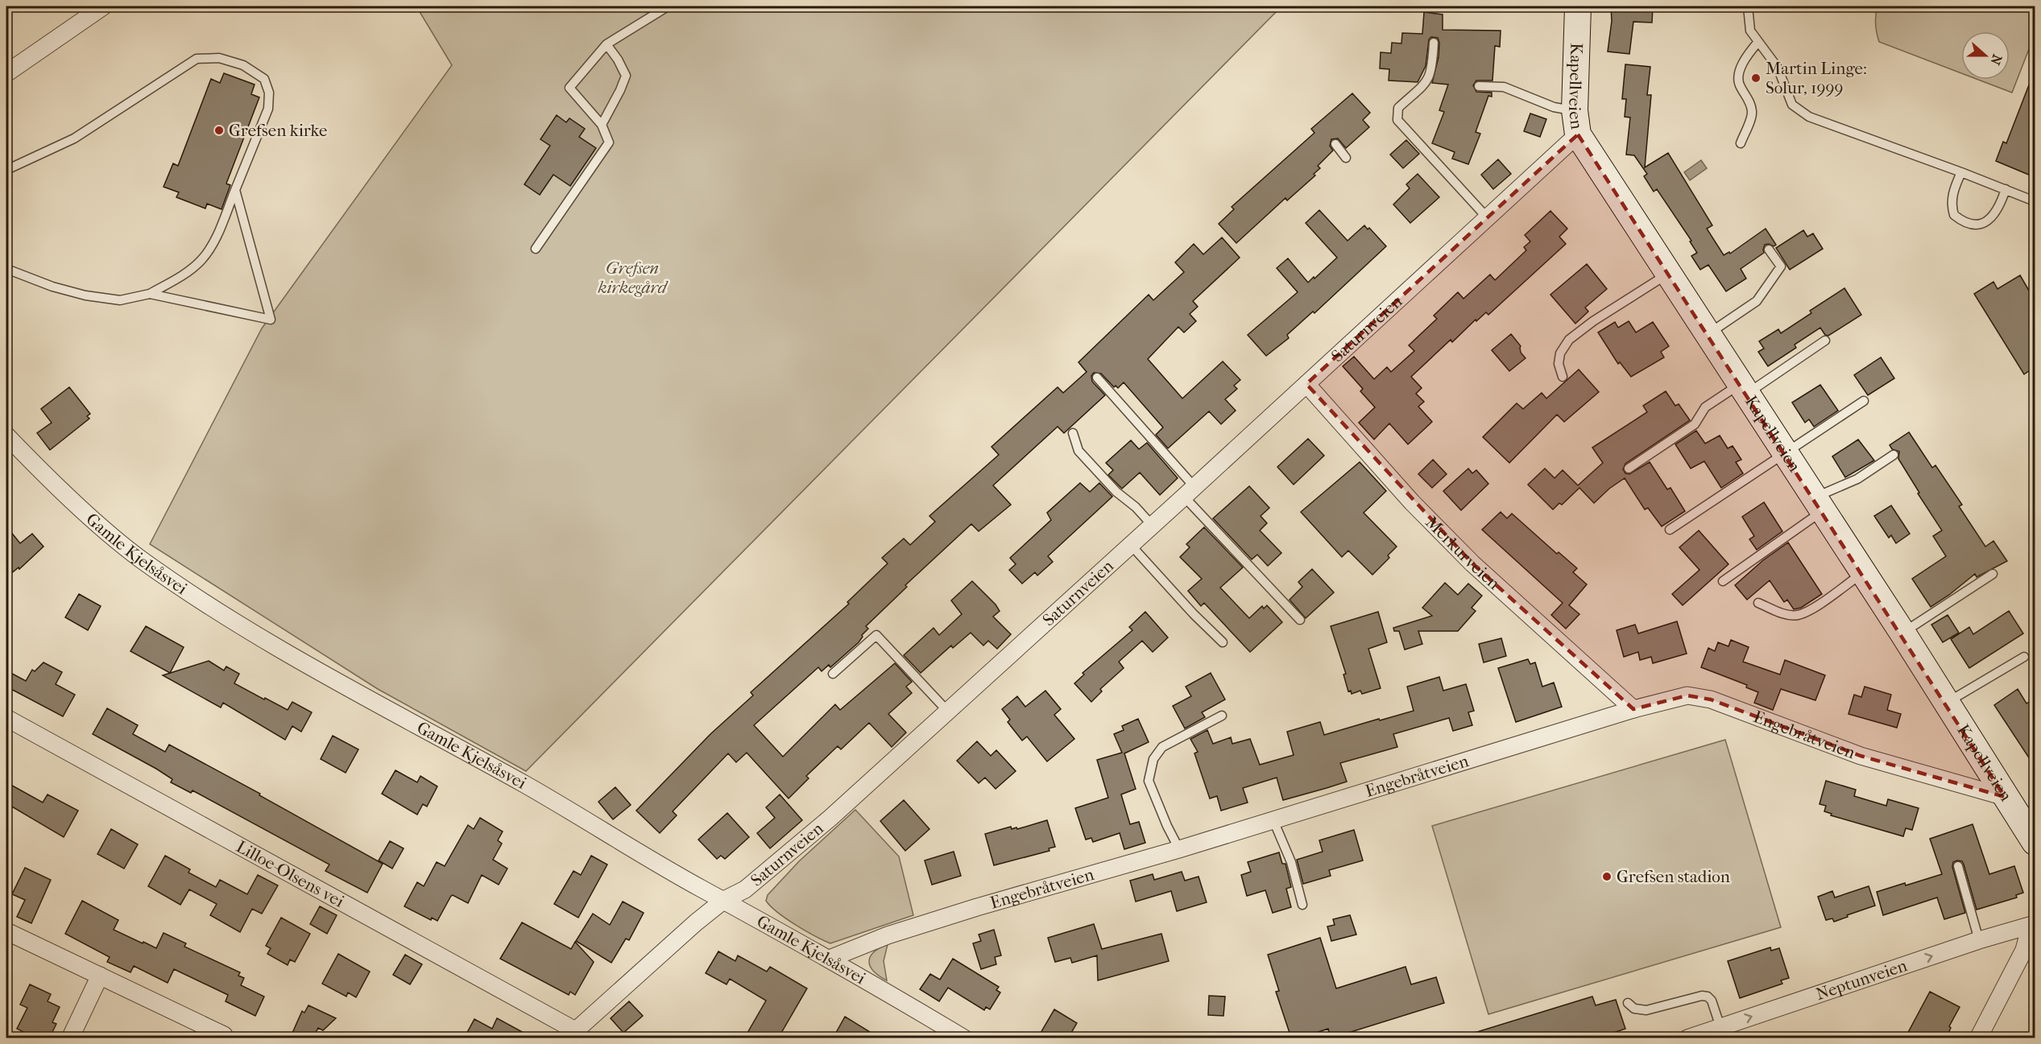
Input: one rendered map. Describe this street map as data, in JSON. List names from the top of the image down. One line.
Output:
{"streets":{"street":["Kapellveien","Saturnveien","Gamle Kjelsåsvei","Merkurveien","Engebråtveien","Lilloe-Olsens vei","Neptunveien"]},"crossings":[["Kapellveien","Saturnveien"],["Kapellveien","Engebråtveien"],["Saturnveien","Gamle Kjelsåsvei"],["Saturnveien","Merkurveien"],["Saturnveien","Lilloe-Olsens vei"],["Gamle Kjelsåsvei","Engebråtveien"],["Merkurveien","Engebråtveien"]],"one_way":["Neptunveien"],"parks":["Grefsen kirkegård"],"places":["Martin Linge: Solur, 1999","Grefsen kirke","Grefsen stadion"],"north":"right"}
